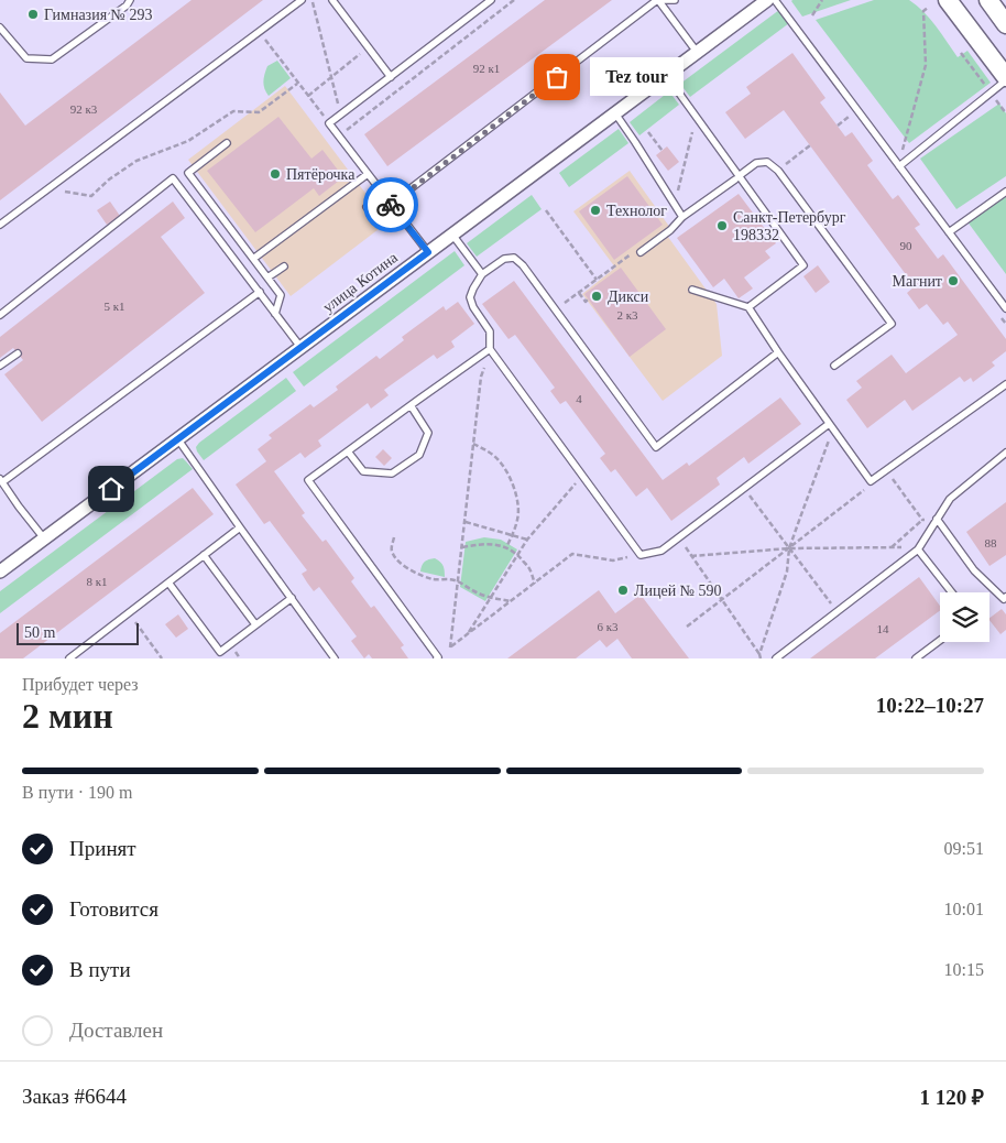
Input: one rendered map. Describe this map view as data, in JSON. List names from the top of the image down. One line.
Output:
{"streets":{"street":["улица Котина"]},"places":["Гимназия № 293","Tez tour","Пятёрочка","Технолог","Санкт-Петербург 198332","Магнит","Дикси","Лицей № 590"],"house_numbers":["92 к1","92 к3","90","5 к1","2 к3","4","88","8 к1","6 к3","14"],"scale_bar":"50 m","page":{"bubble":"Tez tour","scale":"50 m","heading":["2 мин","Прибудет через","10:22–10:27"],"panel":["Заказ #6644","1 120 ₽"],"bar":"В пути · 190 m","list":[["Принят","09:51"],["Готовится","10:01"],["В пути","10:15"],"Доставлен"]}}
